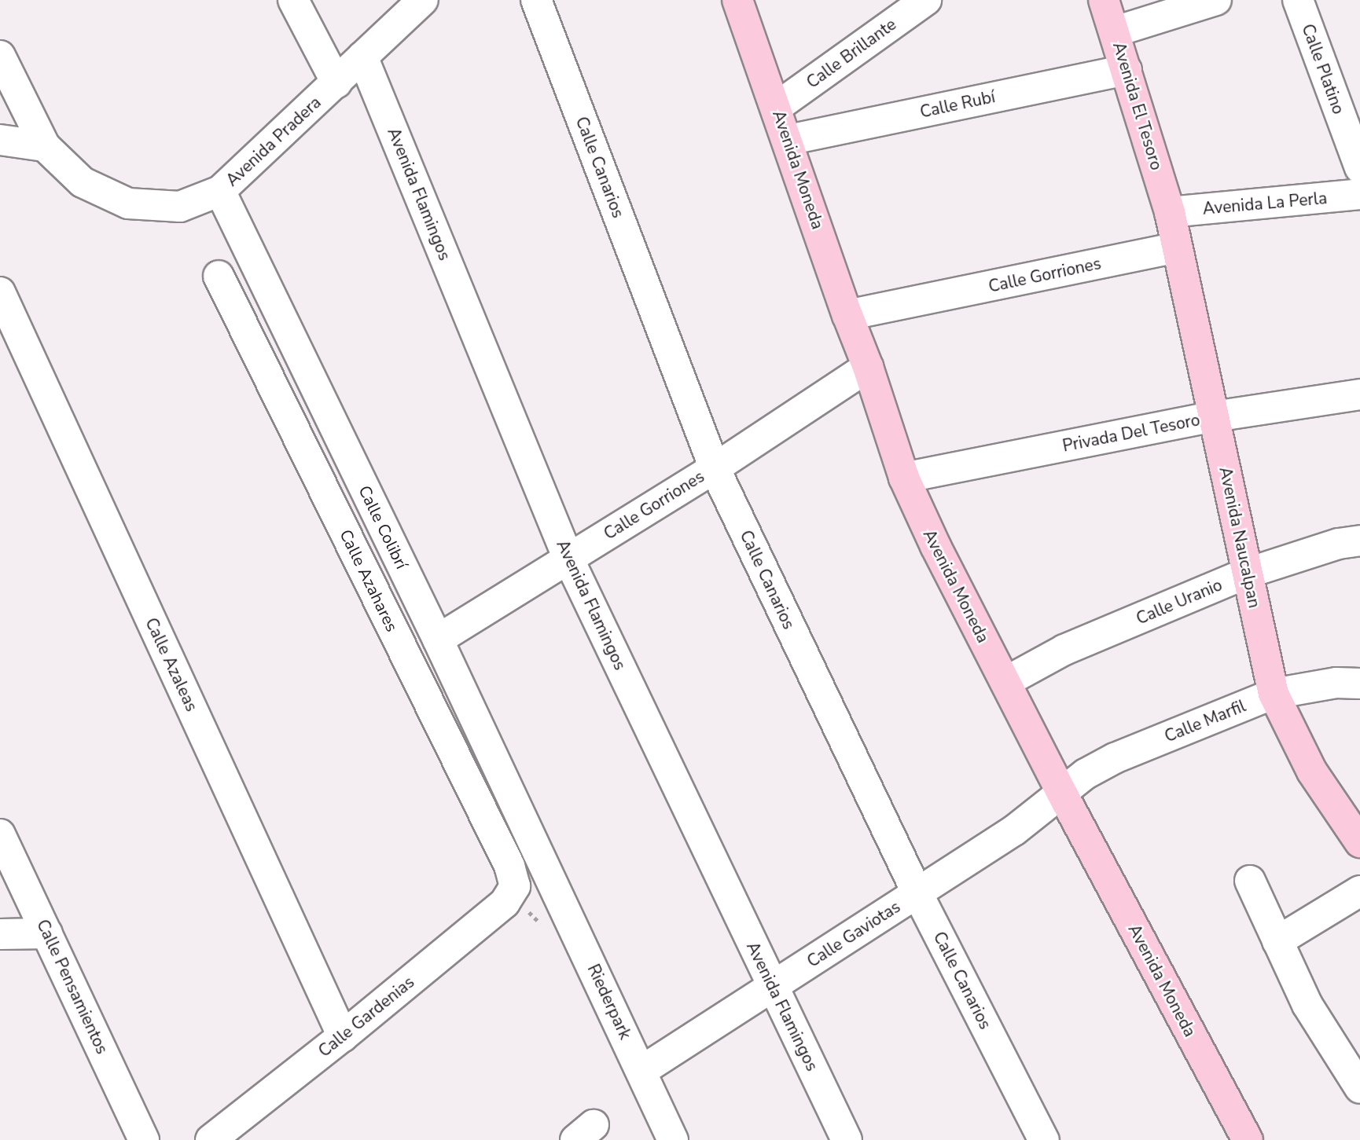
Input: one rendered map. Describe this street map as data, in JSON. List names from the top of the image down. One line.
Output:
{"streets":{"main road":["Avenida El Tesoro","Avenida Moneda","Avenida Naucalpan"],"street":["Calle Brillante","Calle Platino","Calle Rubí","Avenida Pradera","Calle Canarios","Avenida Flamingos","Avenida La Perla","Calle Gorriones","Privada Del Tesoro","Calle Colibrí","Calle Azahares","Calle Uranio","Calle Azaleas","Calle Marfil","Calle Gaviotas","Calle Pensamientos","Riederpark","Calle Gardenias"]},"crossings":[["Calle Brillante","Avenida Moneda"],["Calle Rubí","Avenida El Tesoro"],["Calle Rubí","Avenida Moneda"],["Avenida El Tesoro","Avenida La Perla"],["Avenida El Tesoro","Avenida Naucalpan"],["Avenida Pradera","Avenida Flamingos"],["Avenida Pradera","Calle Colibrí"],["Calle Canarios","Calle Gorriones"],["Calle Canarios","Calle Gaviotas"],["Avenida Moneda","Calle Gorriones"],["Avenida Moneda","Privada Del Tesoro"],["Avenida Moneda","Calle Uranio"],["Avenida Moneda","Calle Marfil"],["Avenida Moneda","Calle Gaviotas"],["Avenida Flamingos","Calle Gorriones"],["Avenida Flamingos","Calle Gaviotas"],["Avenida La Perla","Avenida Naucalpan"],["Calle Gorriones","Calle Colibrí"],["Calle Gorriones","Avenida Naucalpan"],["Privada Del Tesoro","Avenida Naucalpan"],["Calle Colibrí","Riederpark"],["Avenida Naucalpan","Calle Uranio"],["Avenida Naucalpan","Calle Marfil"],["Calle Azahares","Calle Gardenias"],["Calle Azaleas","Calle Gardenias"],["Calle Marfil","Calle Gaviotas"],["Calle Gaviotas","Riederpark"]]}
